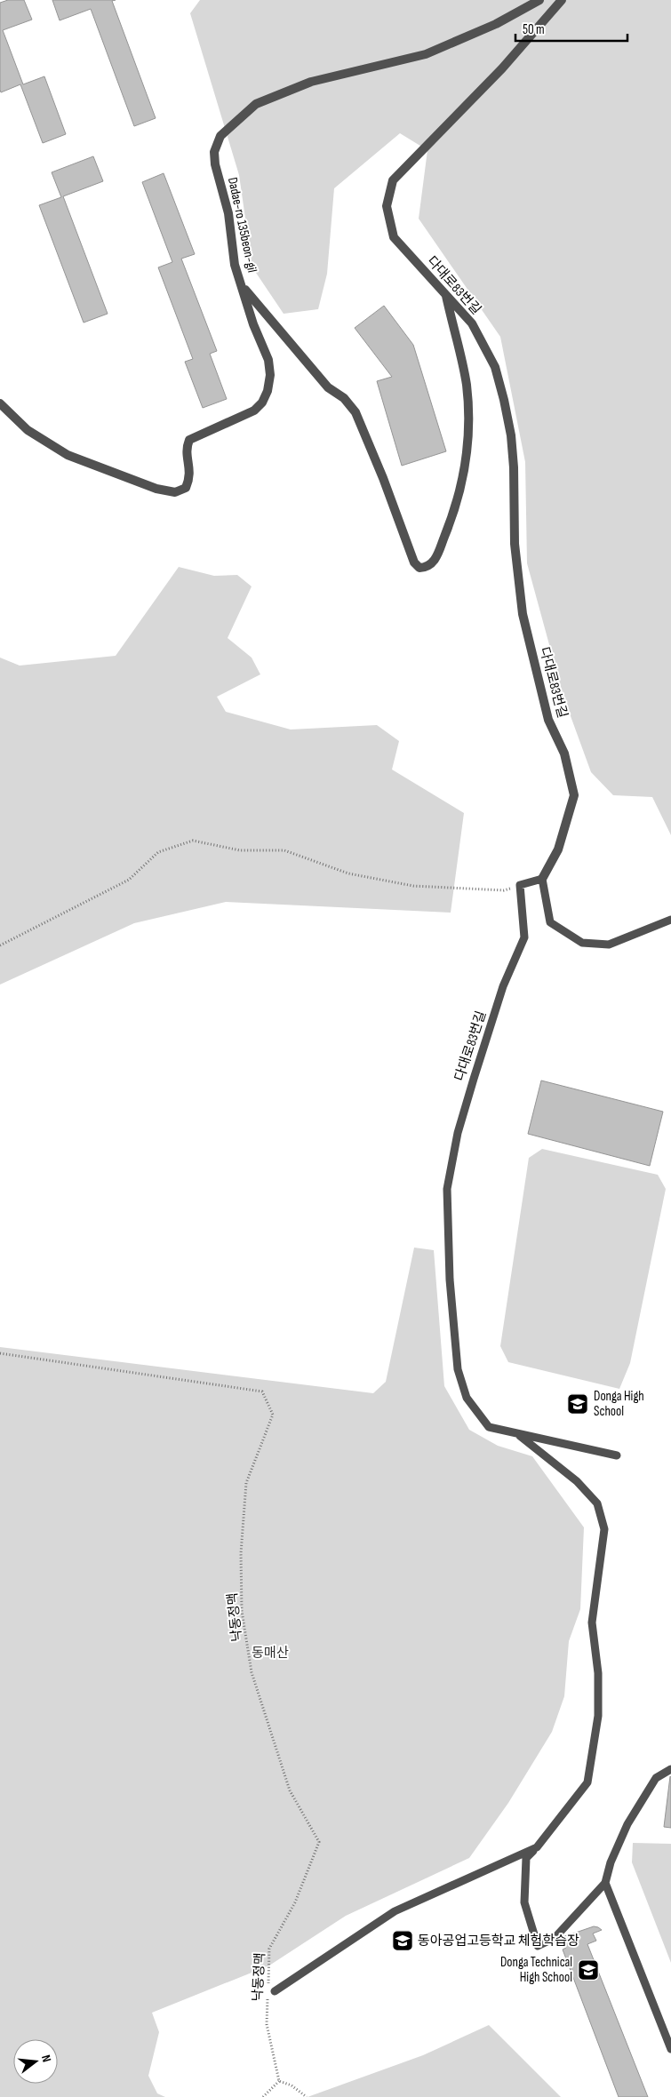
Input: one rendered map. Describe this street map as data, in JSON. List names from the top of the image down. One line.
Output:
{"streets":{"street":["Dadae-ro 135beon-gil","다대로83번길"],"path":["낙동정맥"]},"parks":["동매산"],"places":{"school or university":["Donga High School","동아공업고등학교 체험학습장","Donga Technical High School"]},"scale_bar":"50 m","north":"right"}
